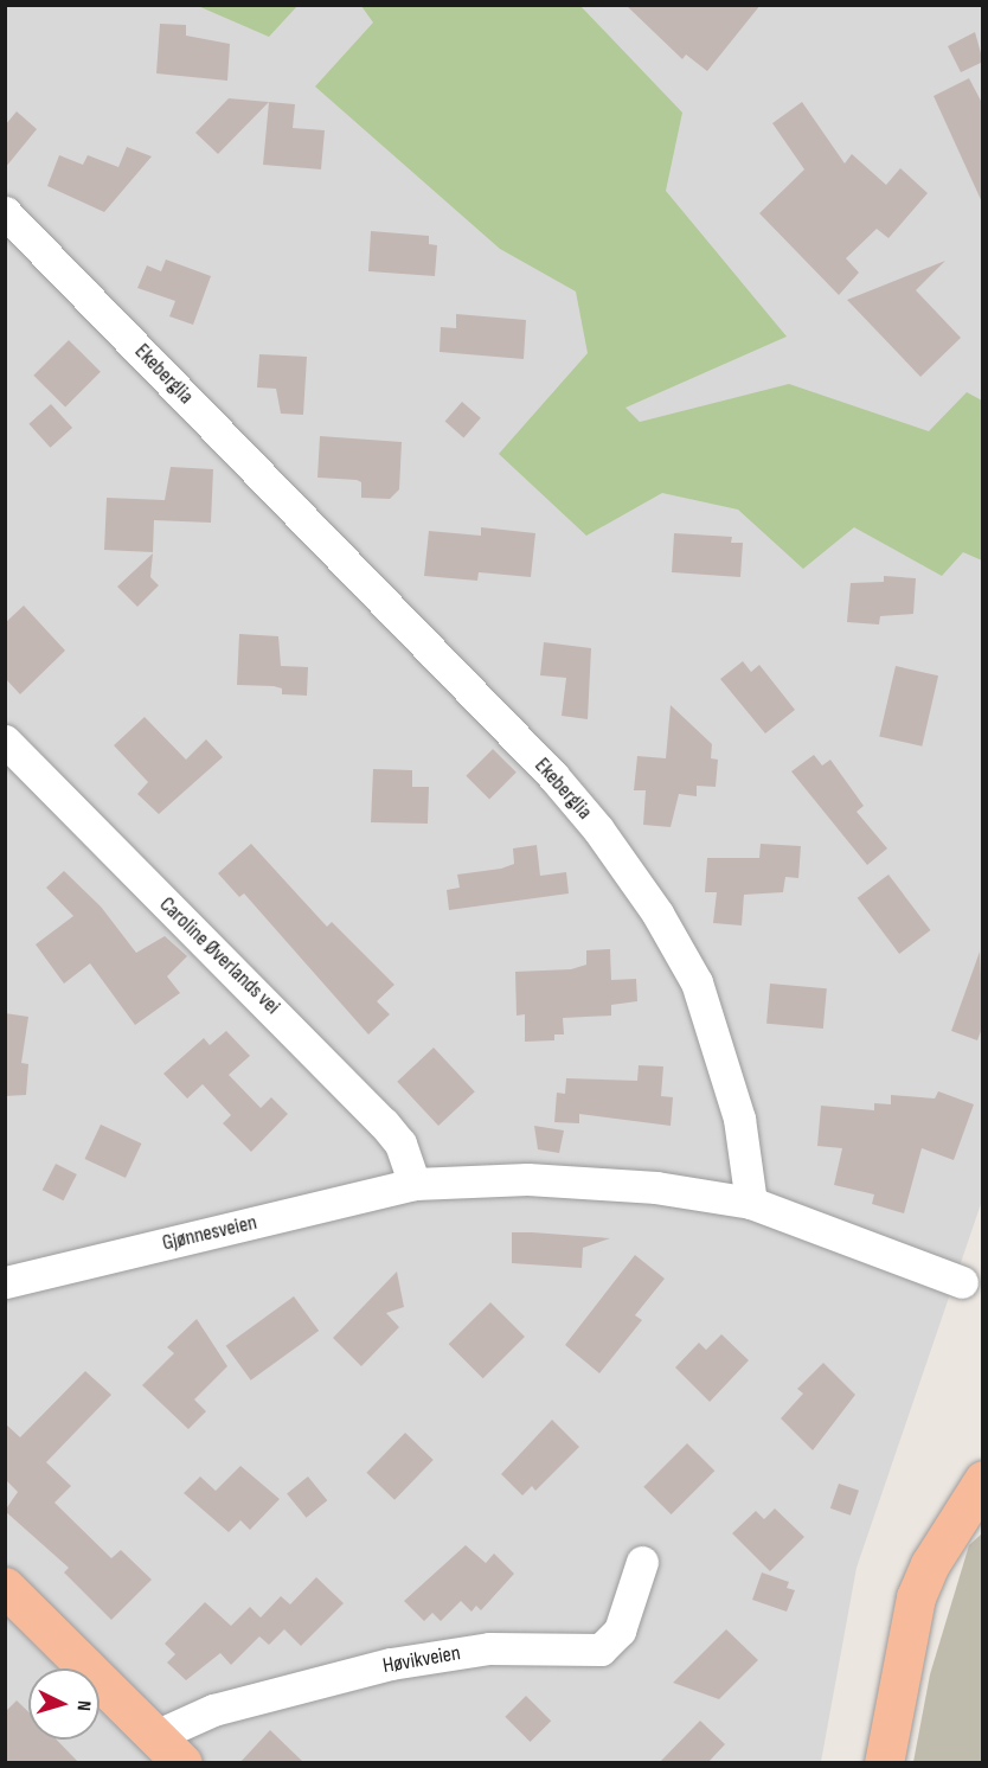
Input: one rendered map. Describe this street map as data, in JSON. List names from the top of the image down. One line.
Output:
{"streets":{"main road":["Høvikveien"],"street":["Ekeberglia","Caroline Øverlands vei","Gjønnesveien"]},"crossings":[["Caroline Øverlands vei","Gjønnesveien"]],"north":"right"}
